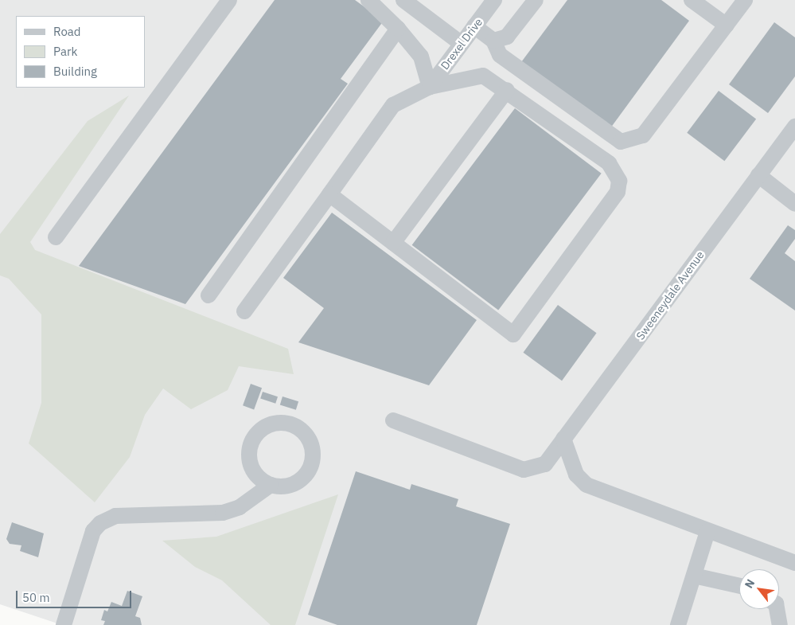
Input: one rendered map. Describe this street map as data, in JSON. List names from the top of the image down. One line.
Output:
{"streets":{"street":["Drexel Drive","Sweeneydale Avenue"]},"legend":["Road","Park","Building"],"scale_bar":"50 m","north":"top left"}
